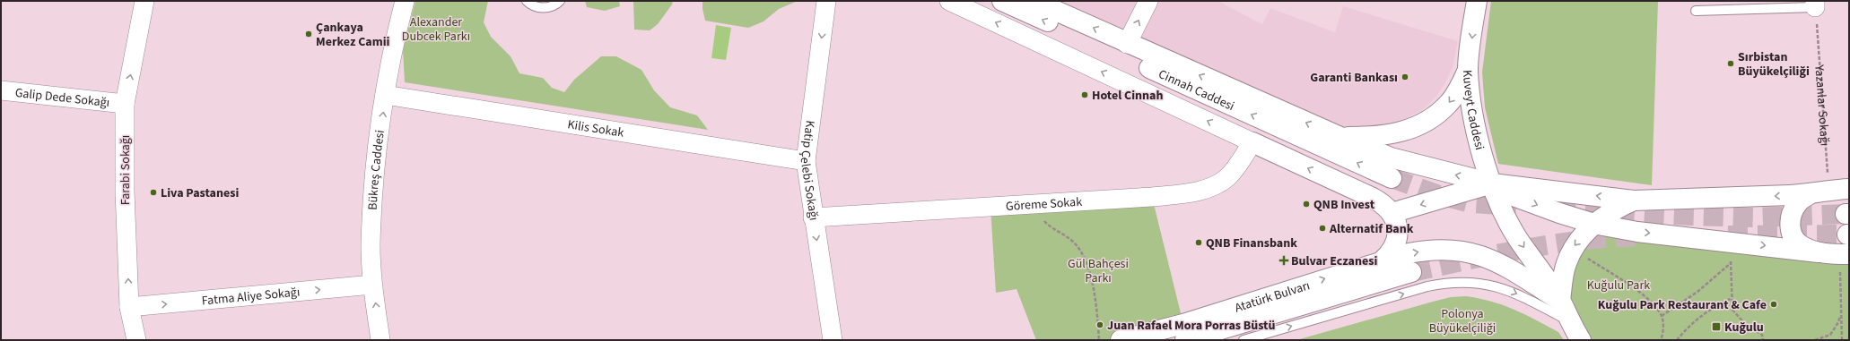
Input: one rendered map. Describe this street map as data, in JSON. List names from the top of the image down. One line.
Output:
{"streets":{"main road":["Cinnah Caddesi","Kuveyt Caddesi","Atatürk Bulvarı"],"street":["Galip Dede Sokağı","Kilis Sokak","Farabi Sokağı","Bükreş Caddesi","Katip Çelebi Sokağı","Göreme Sokak","Fatma Aliye Sokağı"],"path":["Yazanlar Sokağı"]},"crossings":[["Galip Dede Sokağı","Farabi Sokağı"],["Kuveyt Caddesi","Atatürk Bulvarı"],["Kilis Sokak","Bükreş Caddesi"],["Kilis Sokak","Katip Çelebi Sokağı"],["Farabi Sokağı","Fatma Aliye Sokağı"],["Bükreş Caddesi","Fatma Aliye Sokağı"],["Katip Çelebi Sokağı","Göreme Sokak"]],"one_way":["Kuveyt Caddesi","Farabi Sokağı","Bükreş Caddesi","Katip Çelebi Sokağı","Fatma Aliye Sokağı"],"parks":["Alexander Dubcek Parkı","Gül Bahçesi Parkı","Kuğulu Park","Polonya Büyükelçiliği"],"places":{"other":["Çankaya Merkez Camii","Sırbistan Büyükelçiliği","Garanti Bankası","Hotel Cinnah","Liva Pastanesi","QNB Invest","Alternatif Bank","QNB Finansbank","Kuğulu Park Restaurant & Cafe","Juan Rafael Mora Porras Büstü"],"health":["Bulvar Eczanesi"],"transit":["Kuğulu"]}}
